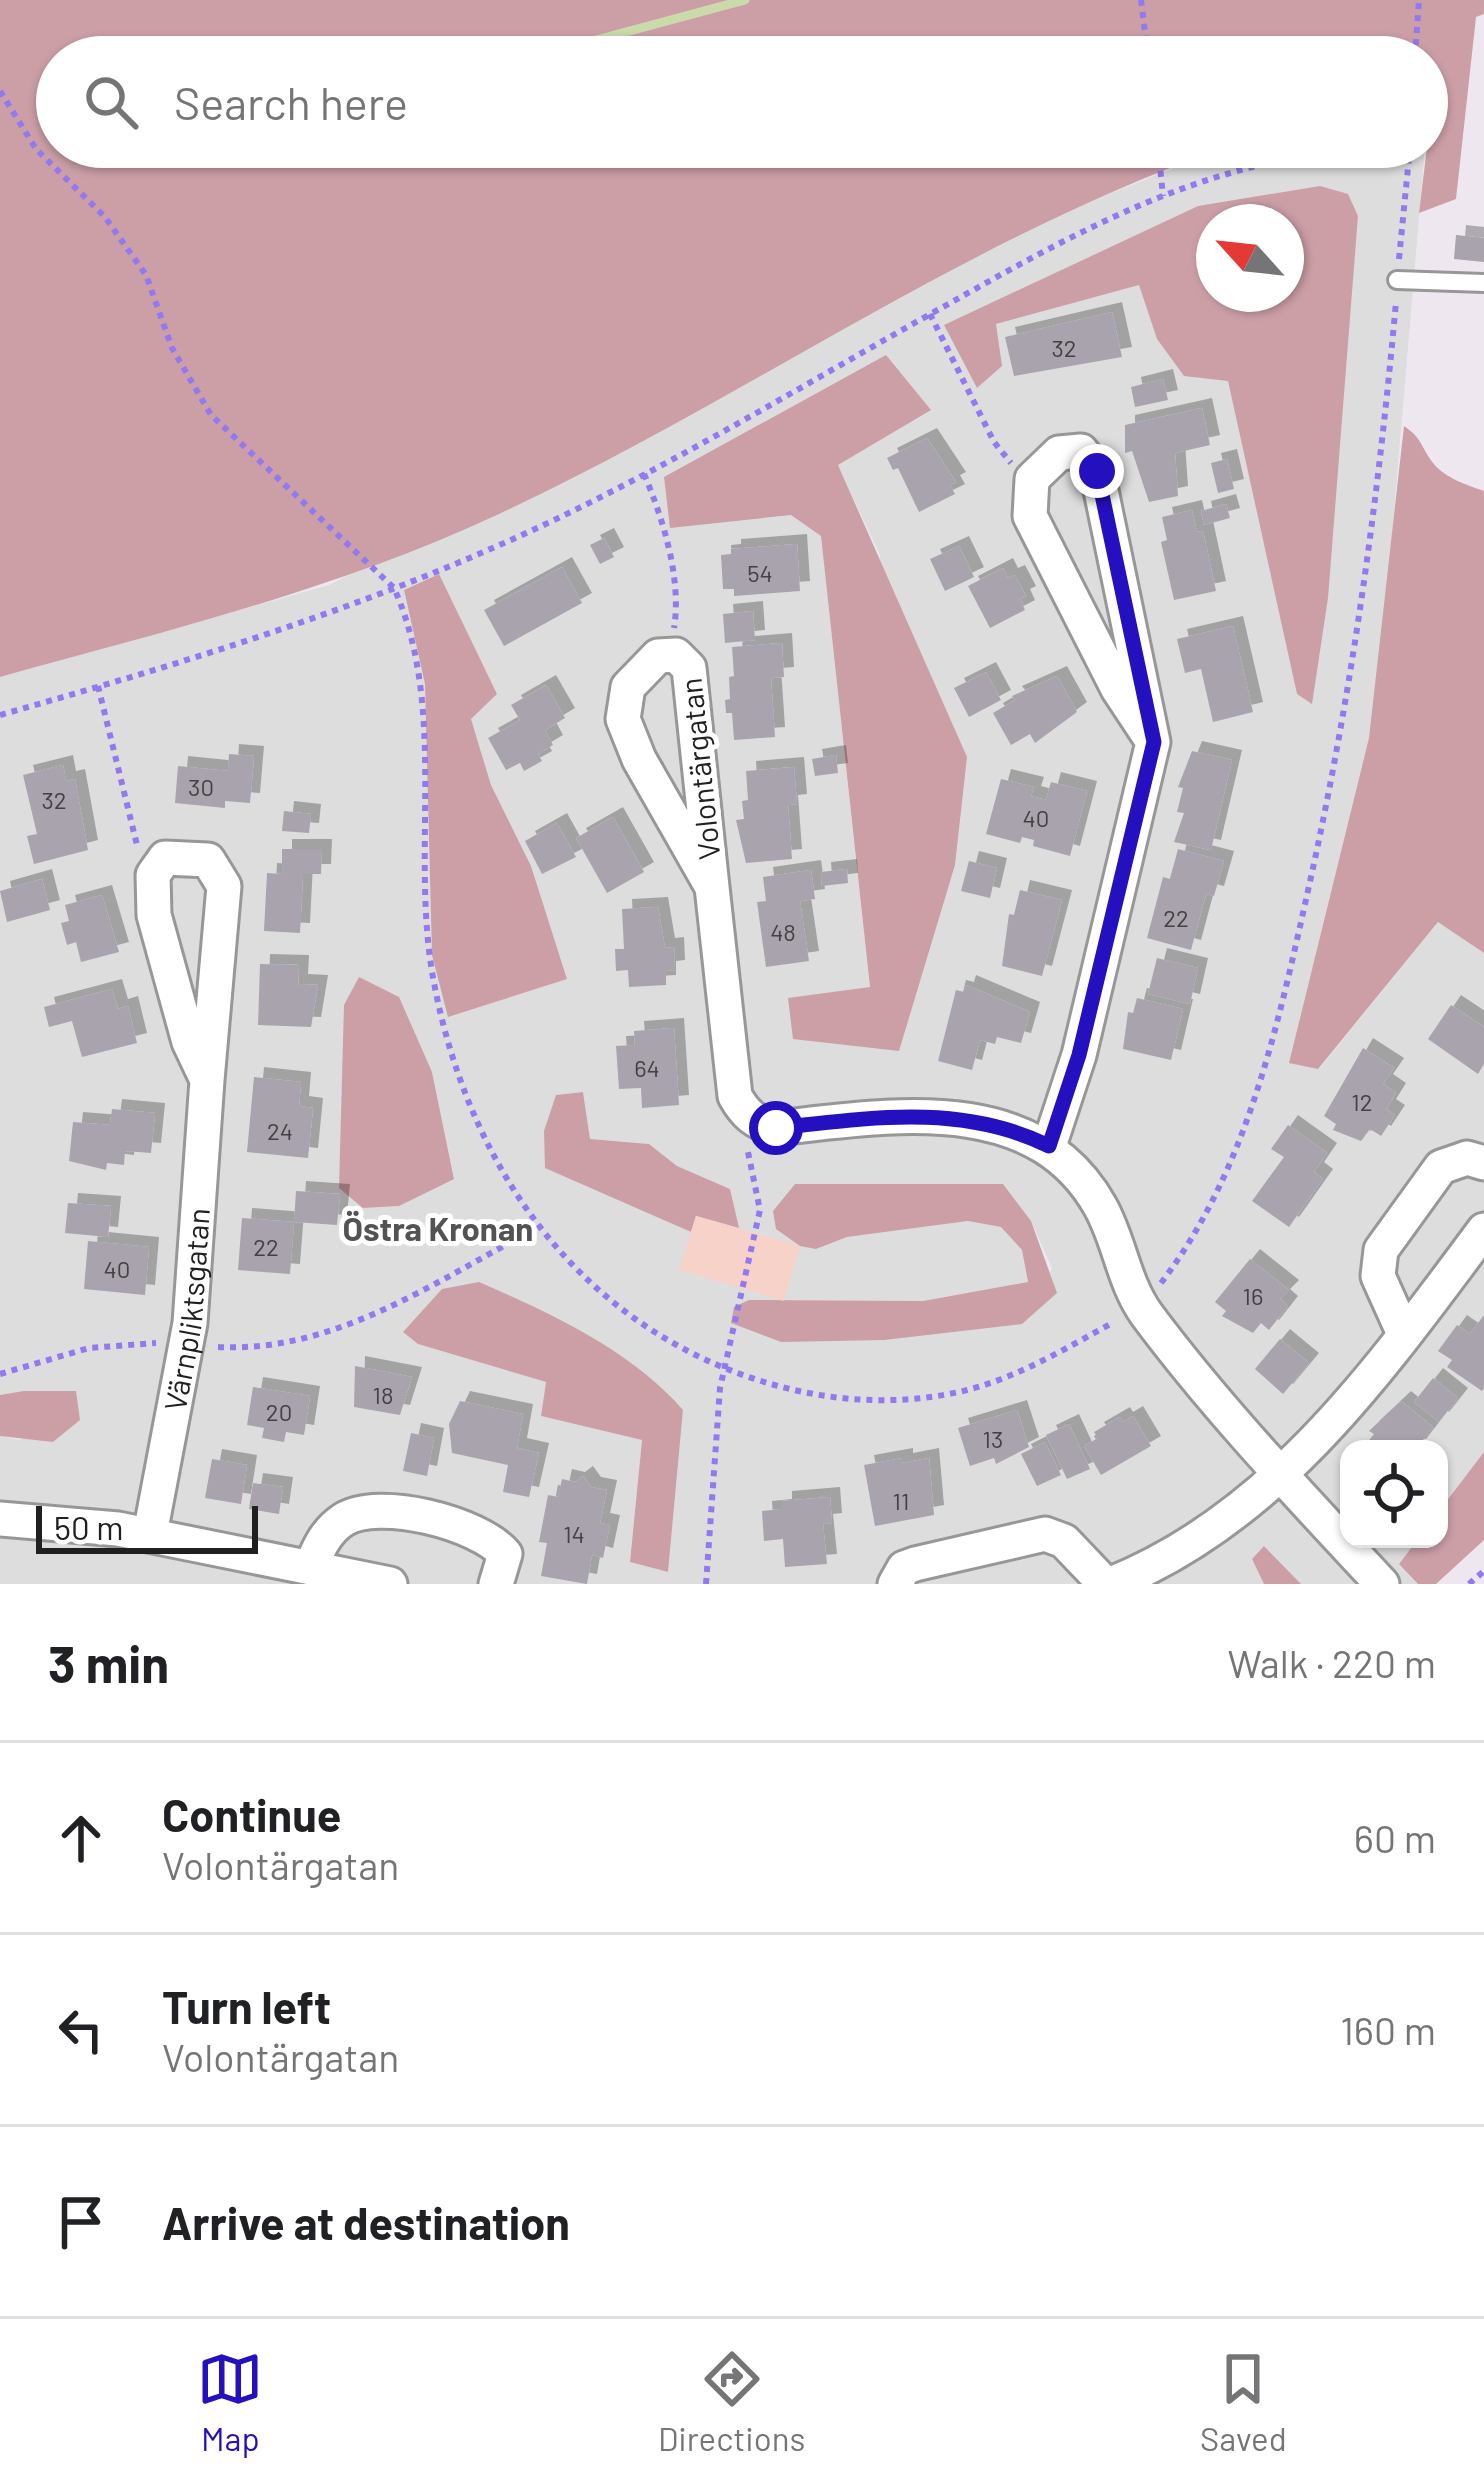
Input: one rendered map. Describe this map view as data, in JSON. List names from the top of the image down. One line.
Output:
{"streets":{"street":["Volontärgatan","Värnpliktsgatan"]},"districts":["Östra Kronan"],"house_numbers":["32","54","30","32","40","22","48","64","12","24","22","40","16","18","20","13","11","14"],"scale_bar":"50 m","north":"top left","page":{"search":"Search here","scale":"50 m","heading":["3 min","Walk · 220 m"],"list":[["Continue","Volontärgatan","60 m"],["Turn left","Volontärgatan","160 m"],"Arrive at destination"],"nav":["Map","Directions","Saved"]}}
